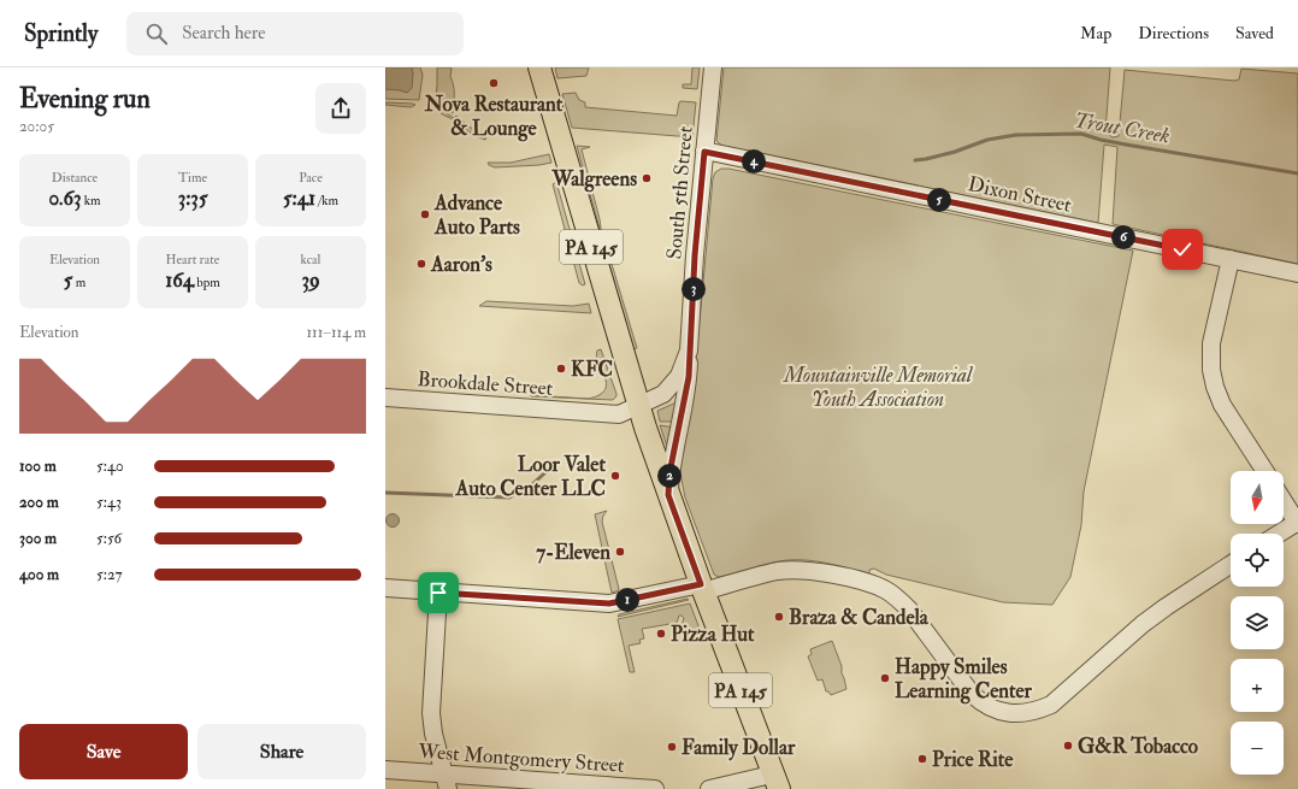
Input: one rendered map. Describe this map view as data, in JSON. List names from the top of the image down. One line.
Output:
{"streets":{"main road":["PA 145"],"street":["South 5th Street","Dixon Street","Brookdale Street","West Montgomery Street"]},"crossings":[["South 5th Street","Dixon Street"],["South 5th Street","PA 145"],["South 5th Street","Brookdale Street"],["PA 145","Brookdale Street"]],"water":["Trout Creek"],"parks":["Mountainville Memorial Youth Association"],"places":["Nova Restaurant & Lounge","Walgreens","Advance Auto Parts","Aaron's","KFC","Loor Valet Auto Center LLC","7-Eleven","Braza & Candela","Pizza Hut","Happy Smiles Learning Center","G&R Tobacco","Family Dollar","Price Rite"],"north":"bottom","page":{"header":"Sprintly","search":"Search here","nav":["Map","Directions","Saved"],"heading":["Evening run","20:05"],"stats":[["Distance","0.63 km"],["Time","3:35"],["Pace","5:41 /km"],["Elevation","5 m"],["Heart rate","164 bpm"],["kcal","39"]],"pins":["4","5","6","3","2","1"],"chart":["Elevation","111–114 m"],"list":[{"name":"100 m","note":"5:40"},{"name":"200 m","note":"5:43"},{"name":"300 m","note":"5:56"},{"name":"400 m","note":"5:27"}],"map_buttons":["+","−"],"buttons":["Save","Share"]}}
